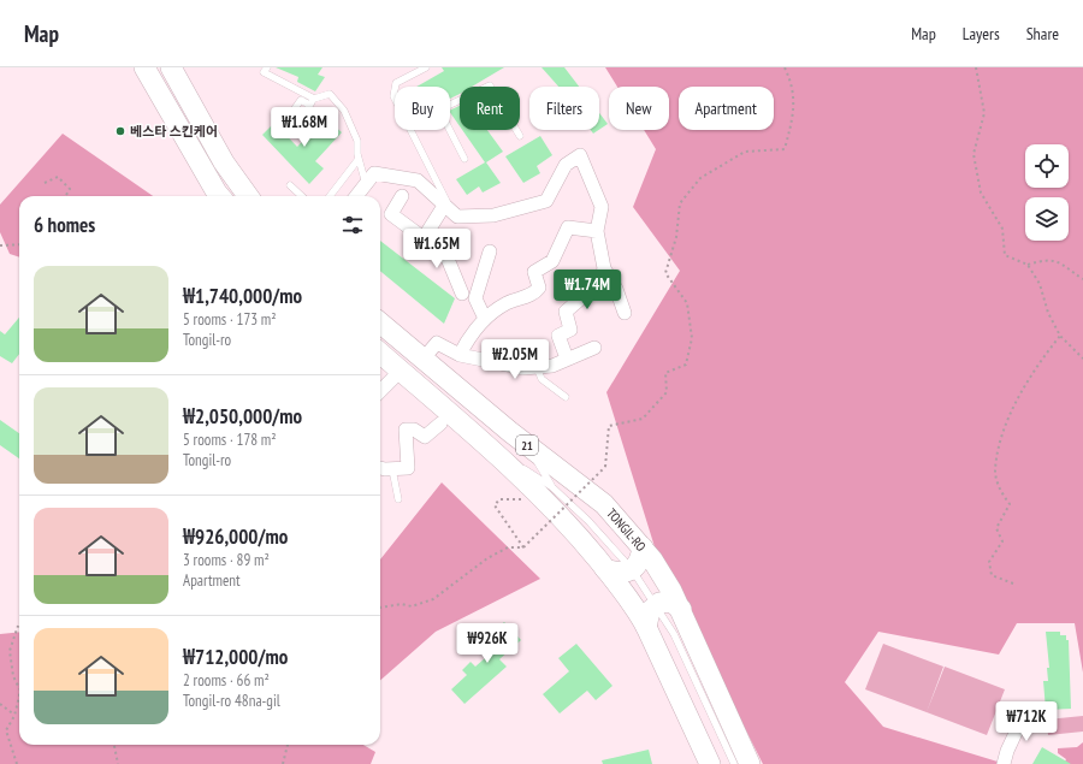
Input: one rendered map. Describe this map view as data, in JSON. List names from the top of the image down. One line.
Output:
{"streets":{"main road":["21","TONGIL-RO"]},"places":["베스타 스킨케어"],"page":{"header":"Map","nav":["Map","Layers","Share"],"chip":["Buy","Rent","Filters","New","Apartment"],"price":["₩1.68M","₩1.65M","₩1.74M","₩2.05M","₩926K","₩712K"],"heading":"6 homes","list":[{"name":"₩1,740,000/mo","note":"5 rooms · 173 m² · Tongil-ro"},{"name":"₩2,050,000/mo","note":"5 rooms · 178 m² · Tongil-ro"},{"name":"₩926,000/mo","note":"3 rooms · 89 m² · Apartment"},{"name":"₩712,000/mo","note":"2 rooms · 66 m² · Tongil-ro 48na-gil"}]}}
